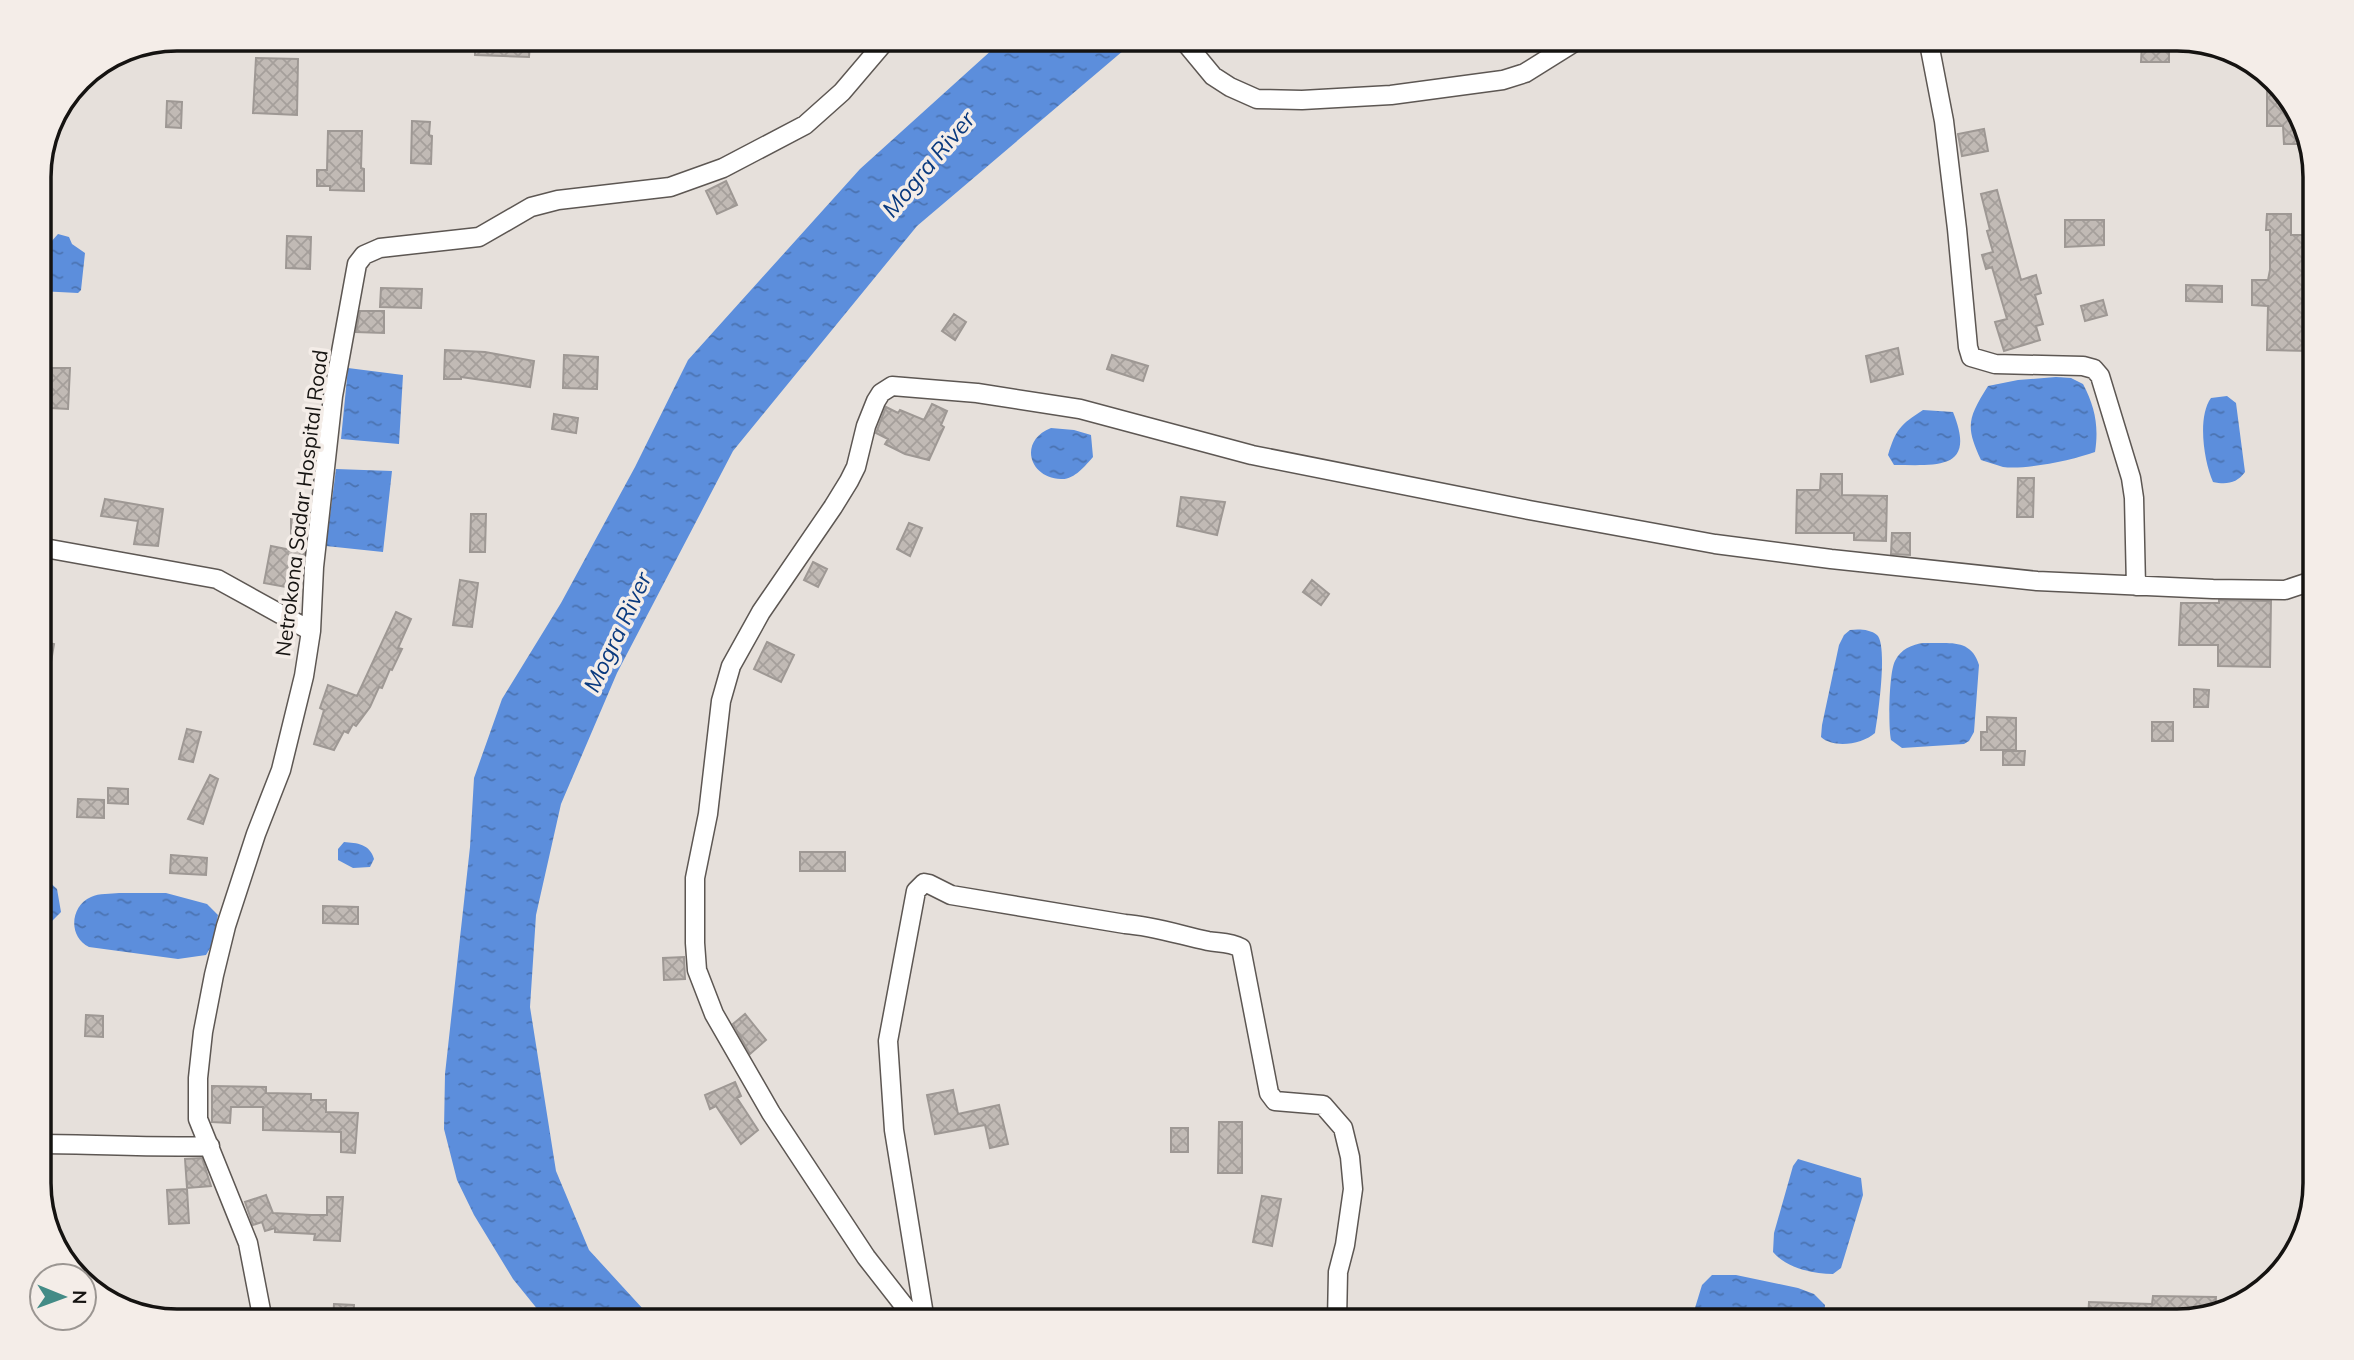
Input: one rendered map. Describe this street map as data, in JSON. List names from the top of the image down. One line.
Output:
{"streets":{"street":["Netrokona Sadar Hospital Road"]},"water":["Mogra River"],"north":"right"}
